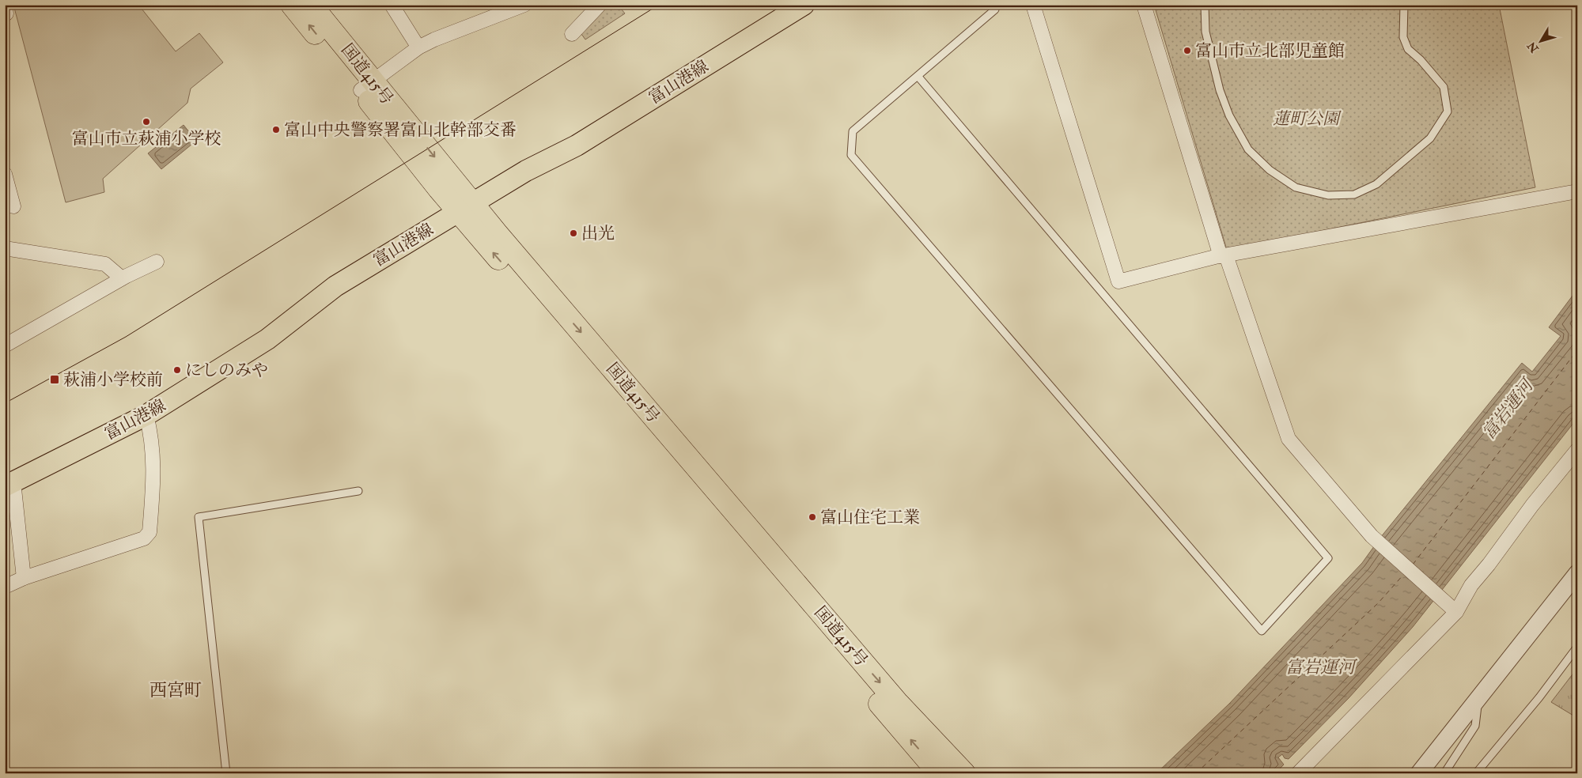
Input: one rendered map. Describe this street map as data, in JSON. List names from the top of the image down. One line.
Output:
{"streets":{"highway":["国道415号"],"main road":["富山港線"]},"crossings":[["国道415号","富山港線"]],"districts":["西宮町"],"water":["富岩運河"],"parks":["蓮町公園"],"places":{"other":["富山市立北部児童館","富山市立萩浦小学校","富山中央警察署富山北幹部交番","出光","にしのみや","富山住宅工業"],"transit":["萩浦小学校前"]},"north":"bottom left"}
